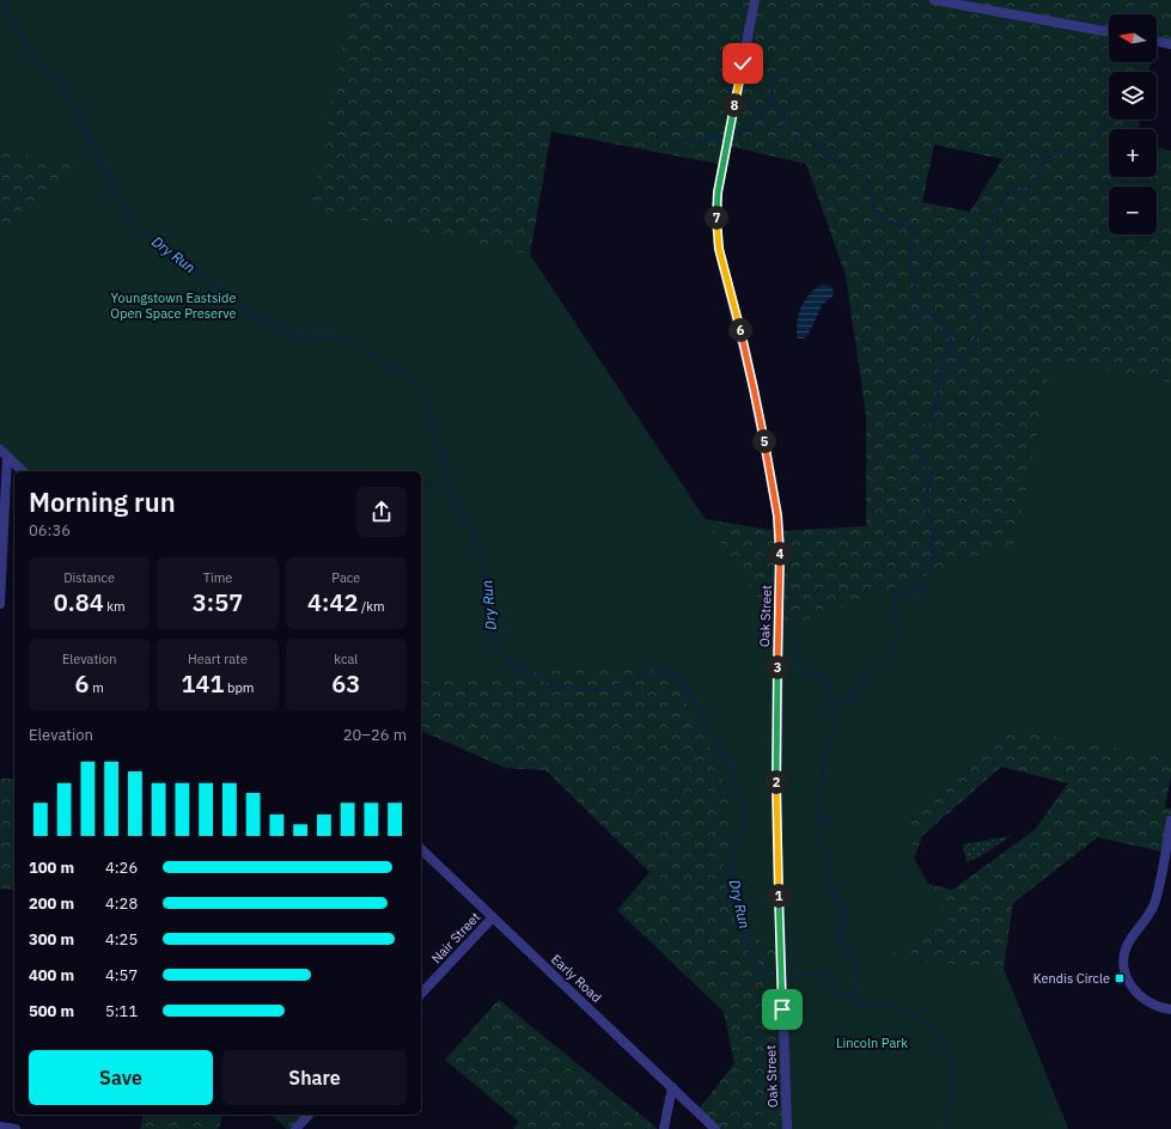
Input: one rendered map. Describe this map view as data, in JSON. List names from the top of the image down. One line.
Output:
{"streets":{"street":["Oak Street","Nair Street","Early Road"]},"crossings":[["Nair Street","Early Road"]],"water":["Dry Run"],"parks":["Youngstown Eastside Open Space Preserve","Lincoln Park"],"places":{"transit":["Kendis Circle"]},"north":"left","page":{"map_buttons":["+","−"],"pins":["8","7","6","5","4","3","2","1"],"heading":["Morning run","06:36"],"stats":[["Distance","0.84 km"],["Time","3:57"],["Pace","4:42 /km"],["Elevation","6 m"],["Heart rate","141 bpm"],["kcal","63"]],"chart":["Elevation","20–26 m"],"list":[{"name":"100 m","note":"4:26"},{"name":"200 m","note":"4:28"},{"name":"300 m","note":"4:25"},{"name":"400 m","note":"4:57"},{"name":"500 m","note":"5:11"}],"buttons":["Save","Share"]}}
